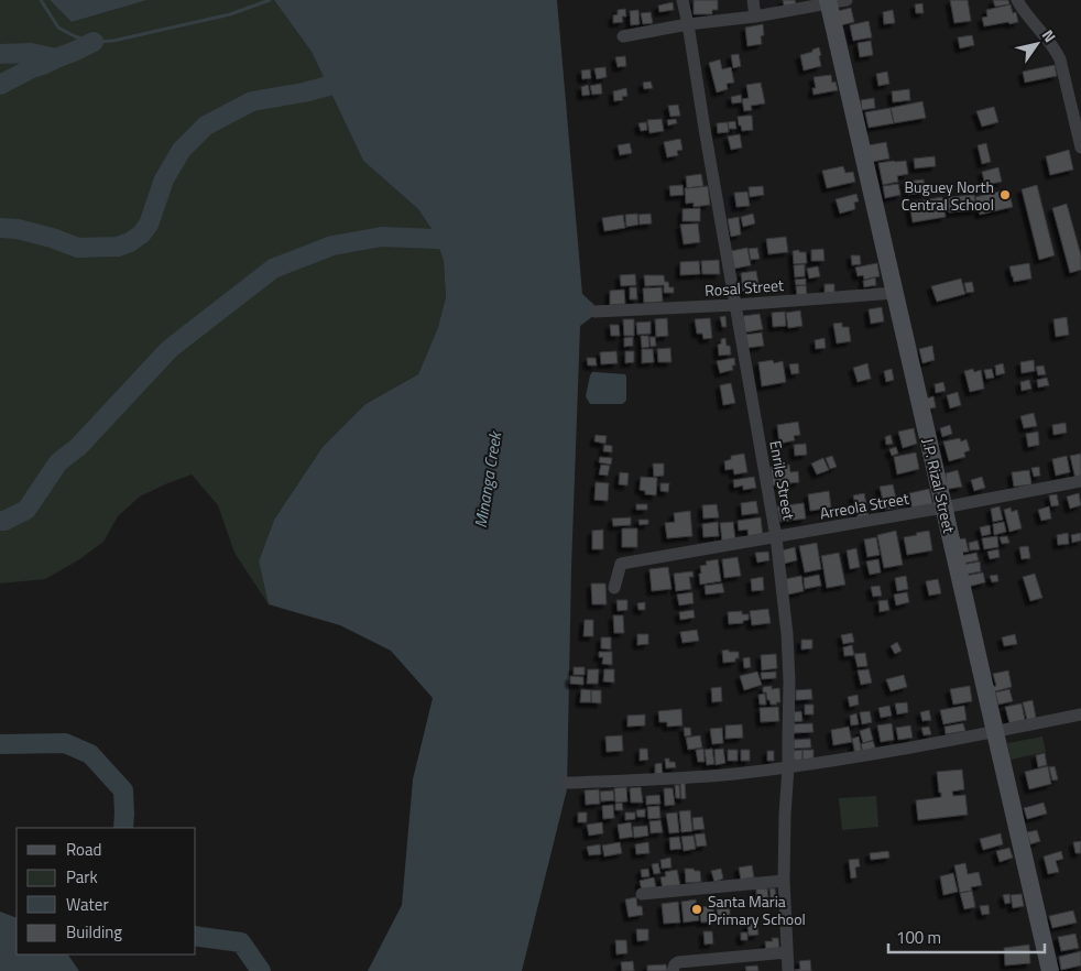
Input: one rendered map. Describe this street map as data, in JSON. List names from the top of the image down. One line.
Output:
{"streets":{"street":["Rosal Street","Enrile Street","J.P. Rizal Street","Arreola Street"]},"crossings":[["Rosal Street","Enrile Street"],["Rosal Street","J.P. Rizal Street"],["Enrile Street","Arreola Street"],["J.P. Rizal Street","Arreola Street"]],"water":["Minanga Creek"],"places":["Buguey North Central School","Santa Maria Primary School"],"legend":["Road","Park","Water","Building"],"scale_bar":"100 m","north":"top right"}
